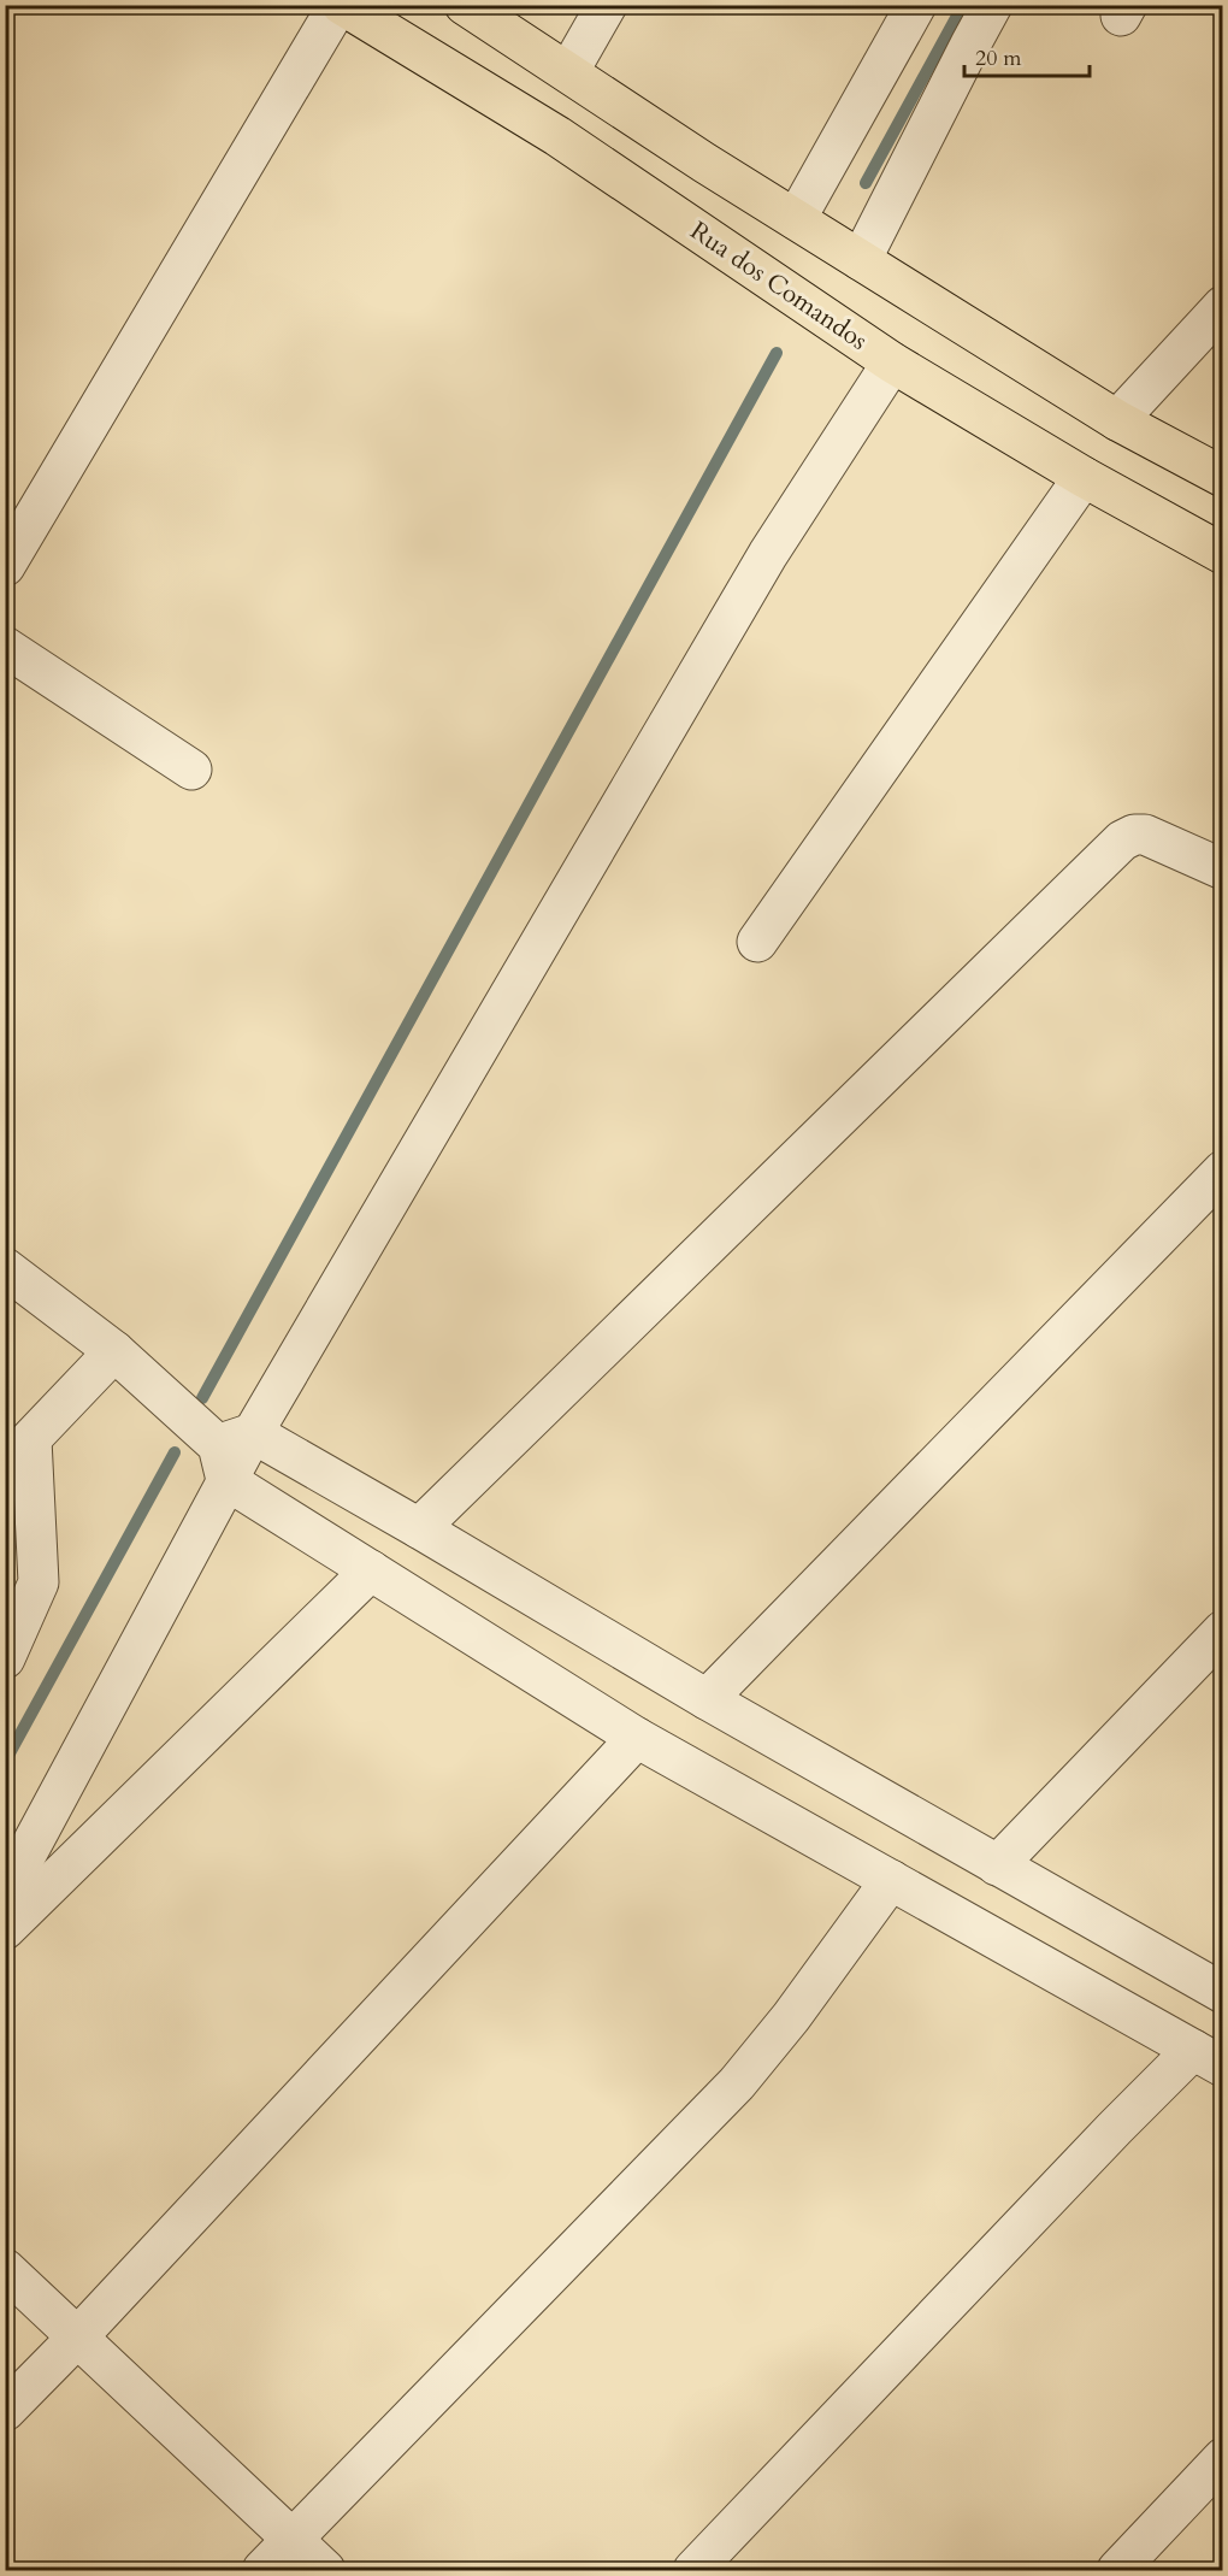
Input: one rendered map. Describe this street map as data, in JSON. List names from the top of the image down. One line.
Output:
{"streets":{"main road":["Rua dos Comandos"]},"scale_bar":"20 m"}
